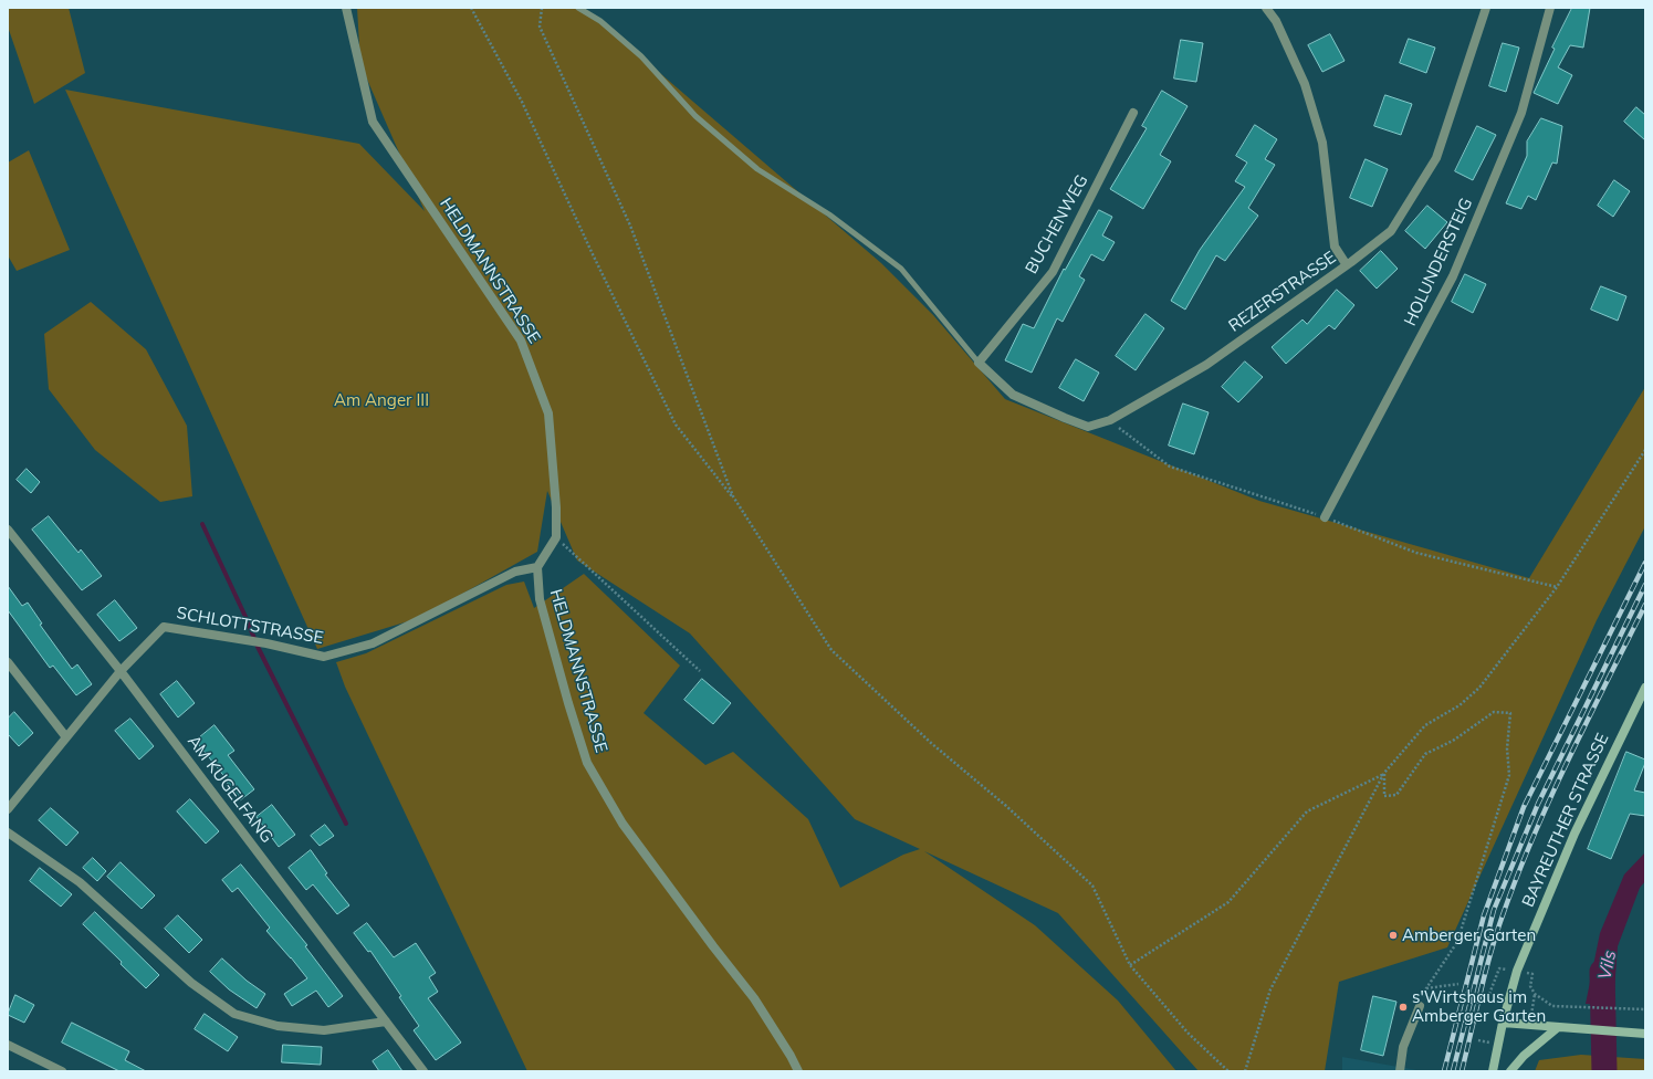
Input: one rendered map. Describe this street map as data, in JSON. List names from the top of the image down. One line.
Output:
{"streets":{"street":["BUCHENWEG","HOLUNDERSTEIG","HELDMANNSTRASSE","REZERSTRASSE","SCHLOTTSTRASSE","AM KUGELFANG","BAYREUTHER STRASSE"]},"crossings":[["BUCHENWEG","REZERSTRASSE"],["HELDMANNSTRASSE","SCHLOTTSTRASSE"],["SCHLOTTSTRASSE","AM KUGELFANG"]],"water":["Vils"],"parks":["Am Anger III"],"places":["Amberger Garten","s'Wirtshaus im Amberger Garten"]}
